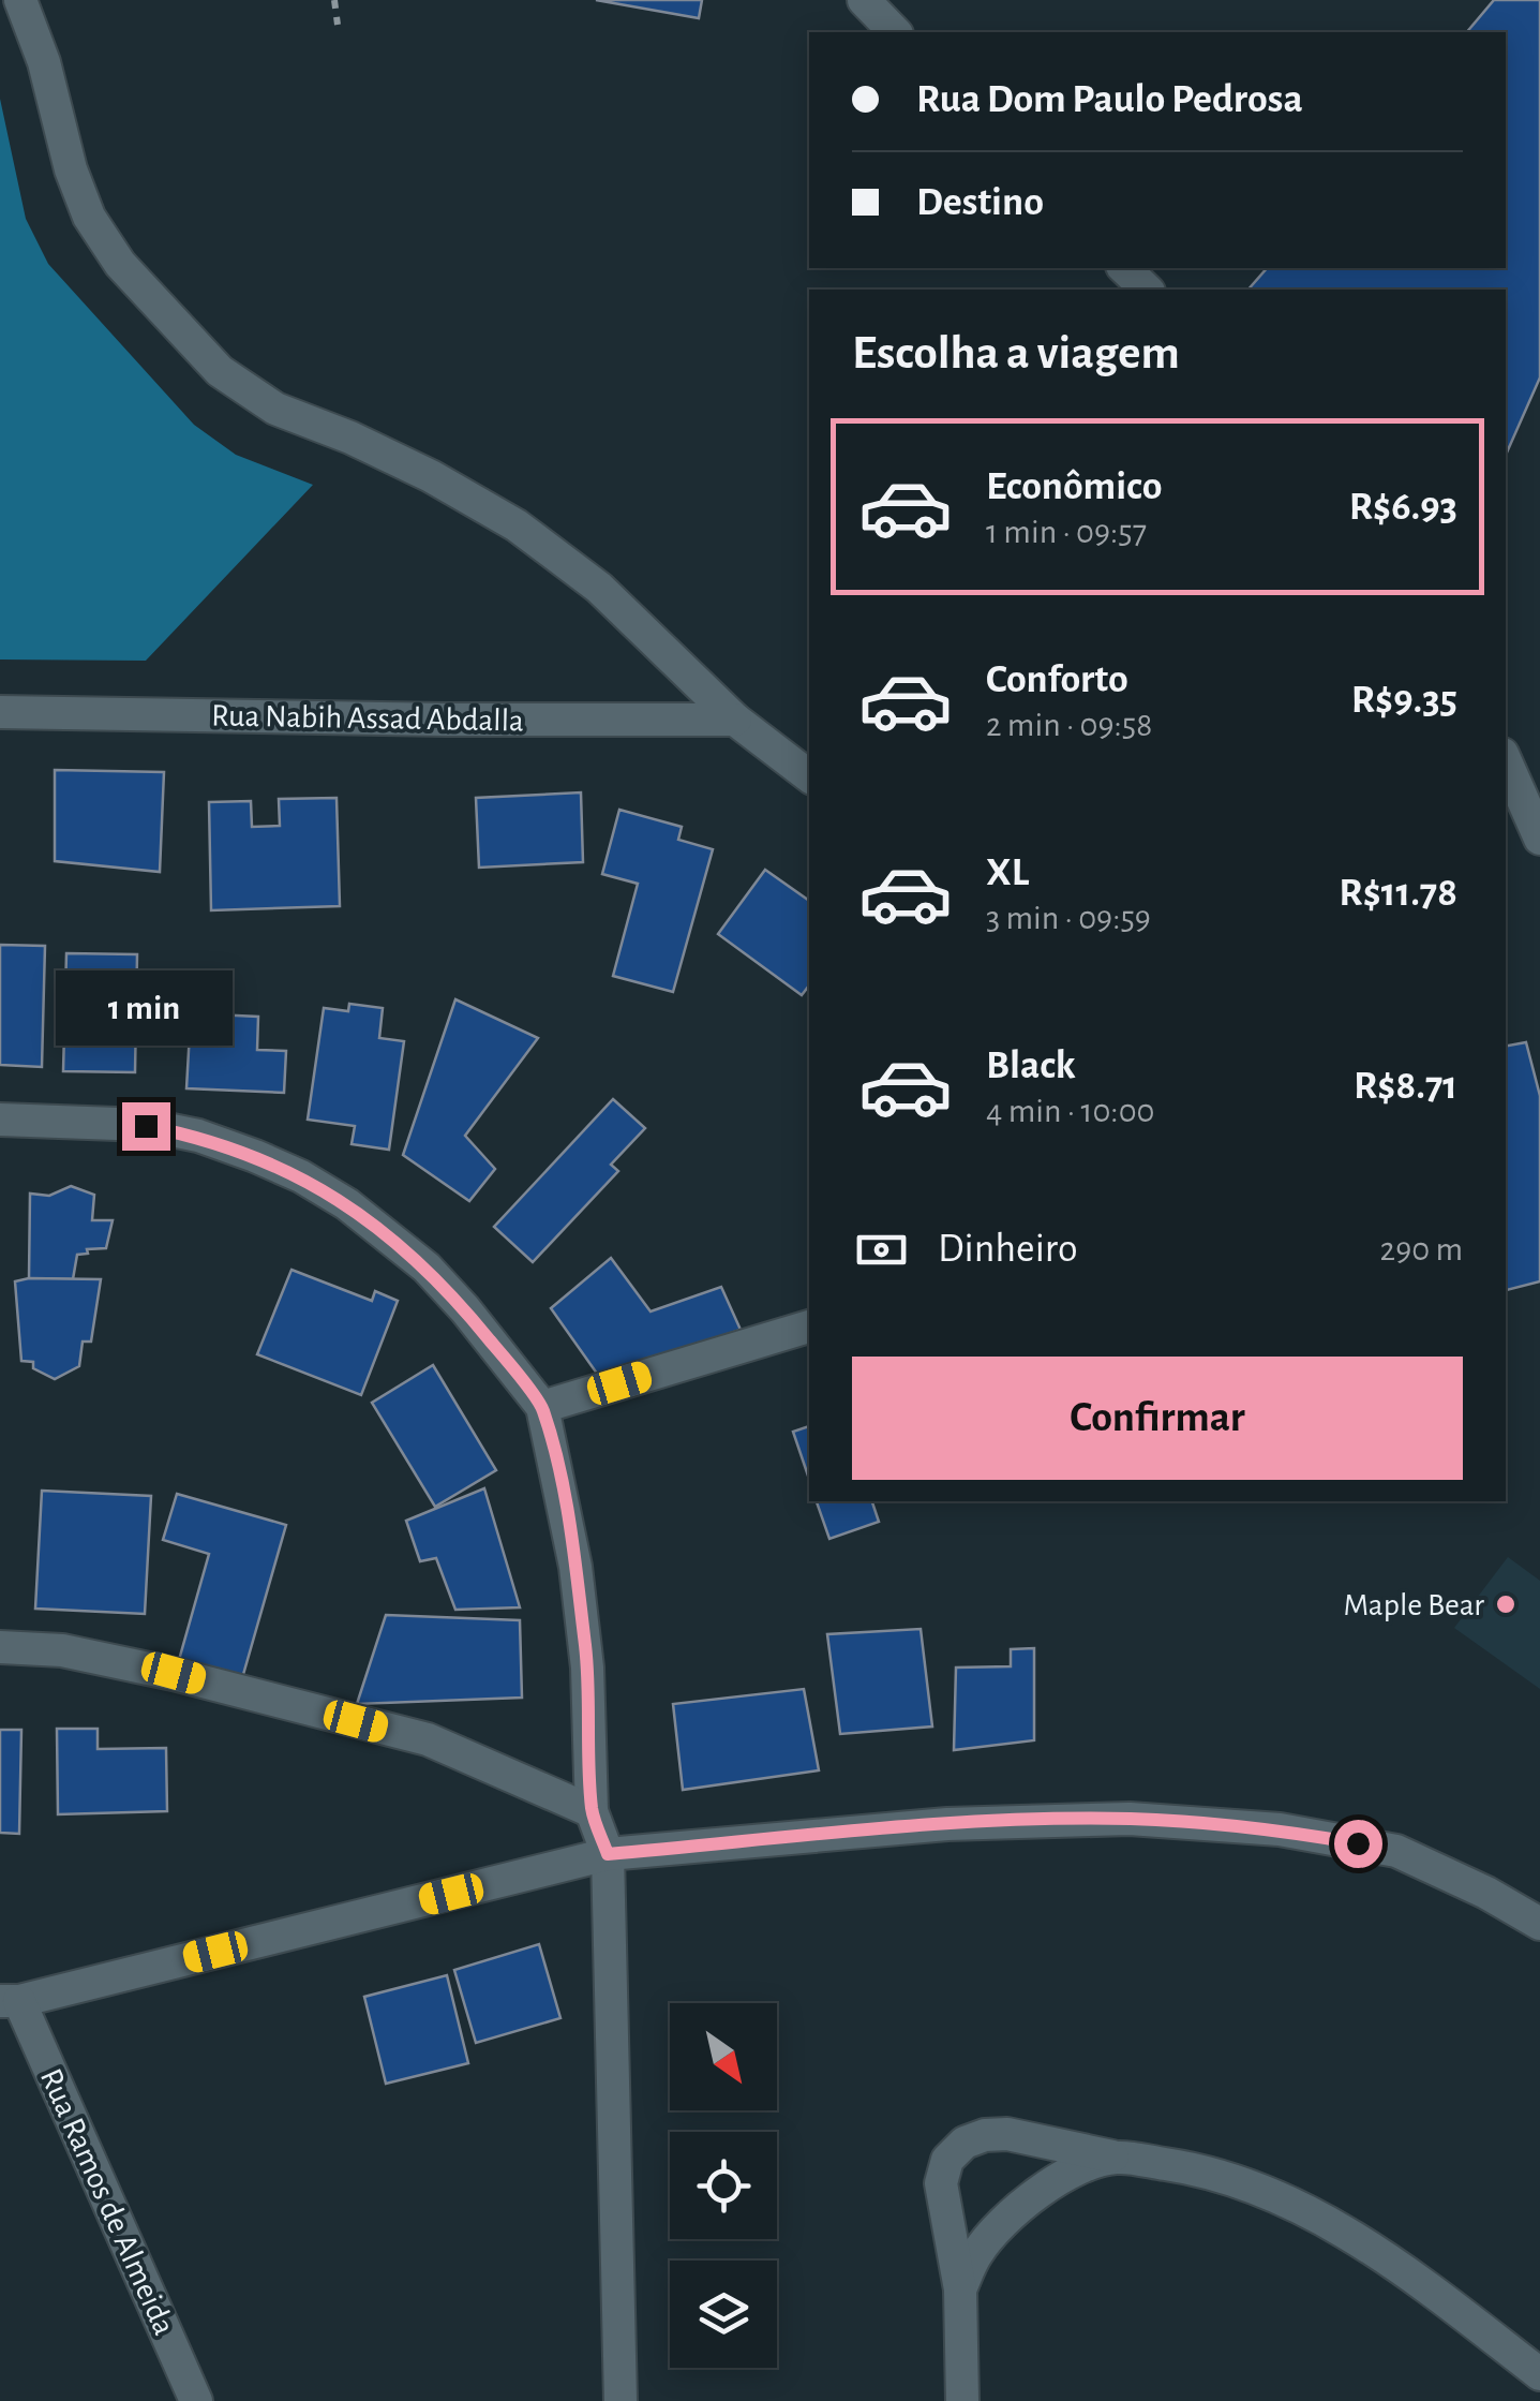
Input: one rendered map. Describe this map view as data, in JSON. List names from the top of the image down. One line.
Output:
{"streets":{"street":["Rua Nabih Assad Abdalla","Rua Ramos de Almeida"]},"places":["Maple Bear"],"north":"bottom right","page":{"banner":["Rua Dom Paulo Pedrosa","Destino"],"heading":"Escolha a viagem","list":[{"name":"Econômico","note":"1 min · 09:57","value":"R$6.93"},{"name":"Conforto","note":"2 min · 09:58","value":"R$9.35"},{"name":"XL","note":"3 min · 09:59","value":"R$11.78"},{"name":"Black","note":"4 min · 10:00","value":"R$8.71"}],"bubble":"1 min","pay":["Dinheiro","290 m"],"buttons":"Confirmar"}}
